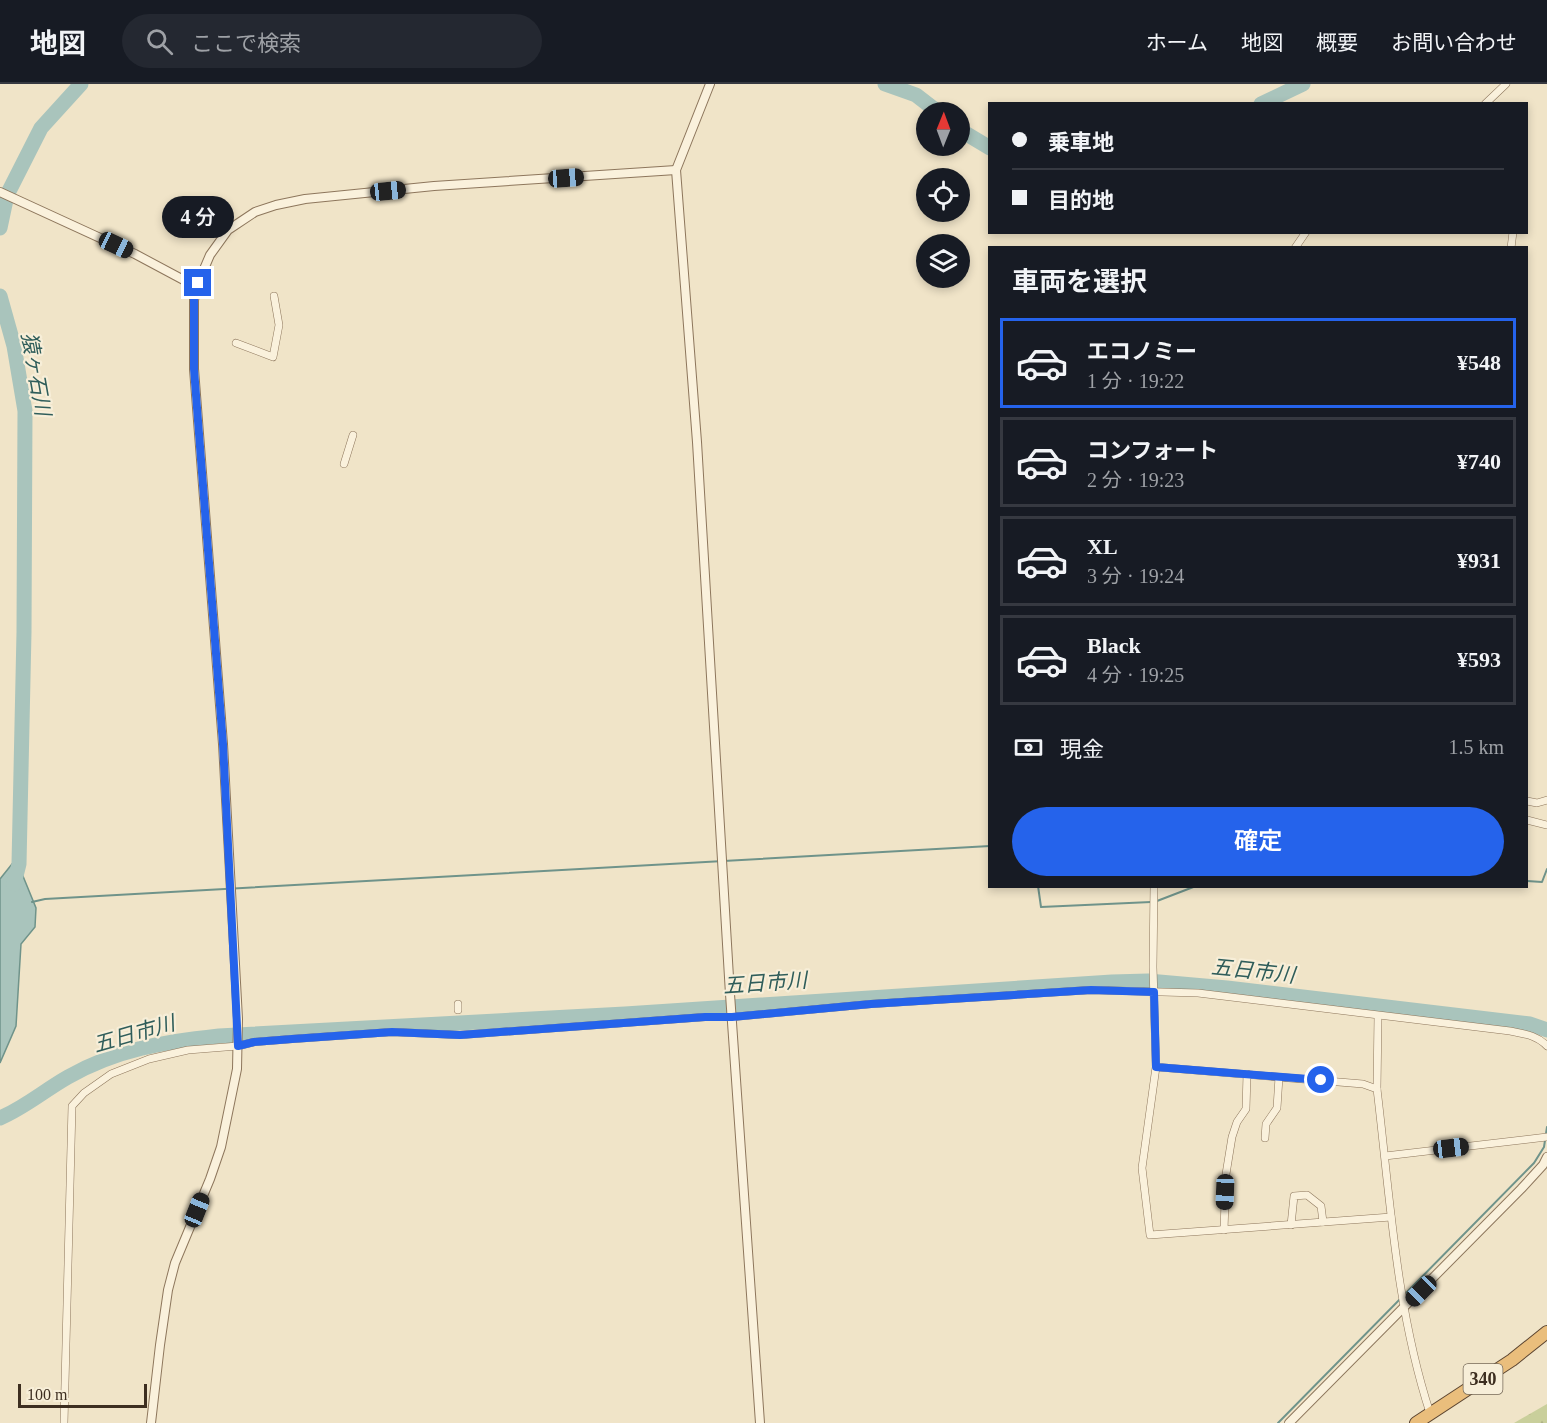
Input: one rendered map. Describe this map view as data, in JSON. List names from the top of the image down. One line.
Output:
{"streets":{"highway":["340"]},"water":["猿ヶ石川","五日市川"],"scale_bar":"100 m","north":"top","page":{"header":"地図","search":"ここで検索","nav":["ホーム","地図","概要","お問い合わせ"],"banner":["乗車地","目的地"],"bubble":"4 分","heading":"車両を選択","list":[{"name":"エコノミー","note":"1 分 · 19:22","value":"¥548"},{"name":"コンフォート","note":"2 分 · 19:23","value":"¥740"},{"name":"XL","note":"3 分 · 19:24","value":"¥931"},{"name":"Black","note":"4 分 · 19:25","value":"¥593"}],"pay":["現金","1.5 km"],"buttons":"確定","scale":"100 m"}}
